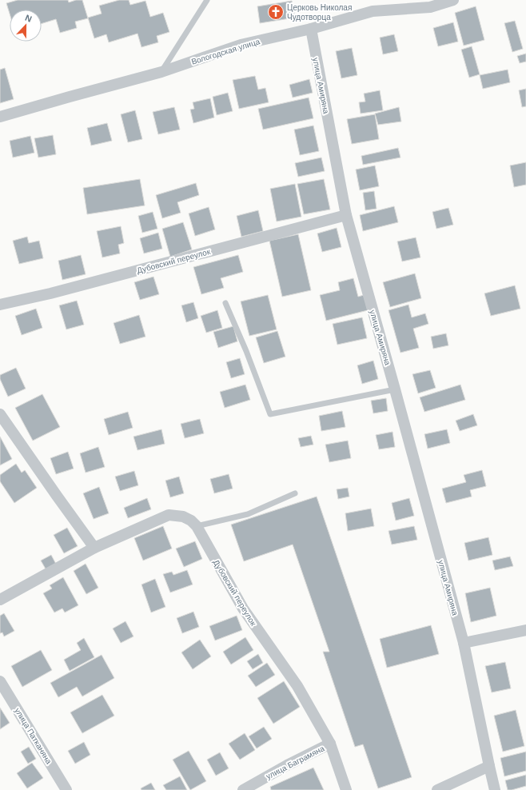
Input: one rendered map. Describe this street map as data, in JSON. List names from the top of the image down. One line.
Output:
{"streets":{"street":["Вологодская улица","улица Амиряна","Дубовский переулок","улица Патканяна","улица Баграмяна"]},"crossings":[["Вологодская улица","улица Амиряна"],["улица Амиряна","Дубовский переулок"],["Дубовский переулок","улица Баграмяна"]],"places":{"church":["Церковь Николая Чудотворца"]},"north":"top"}
